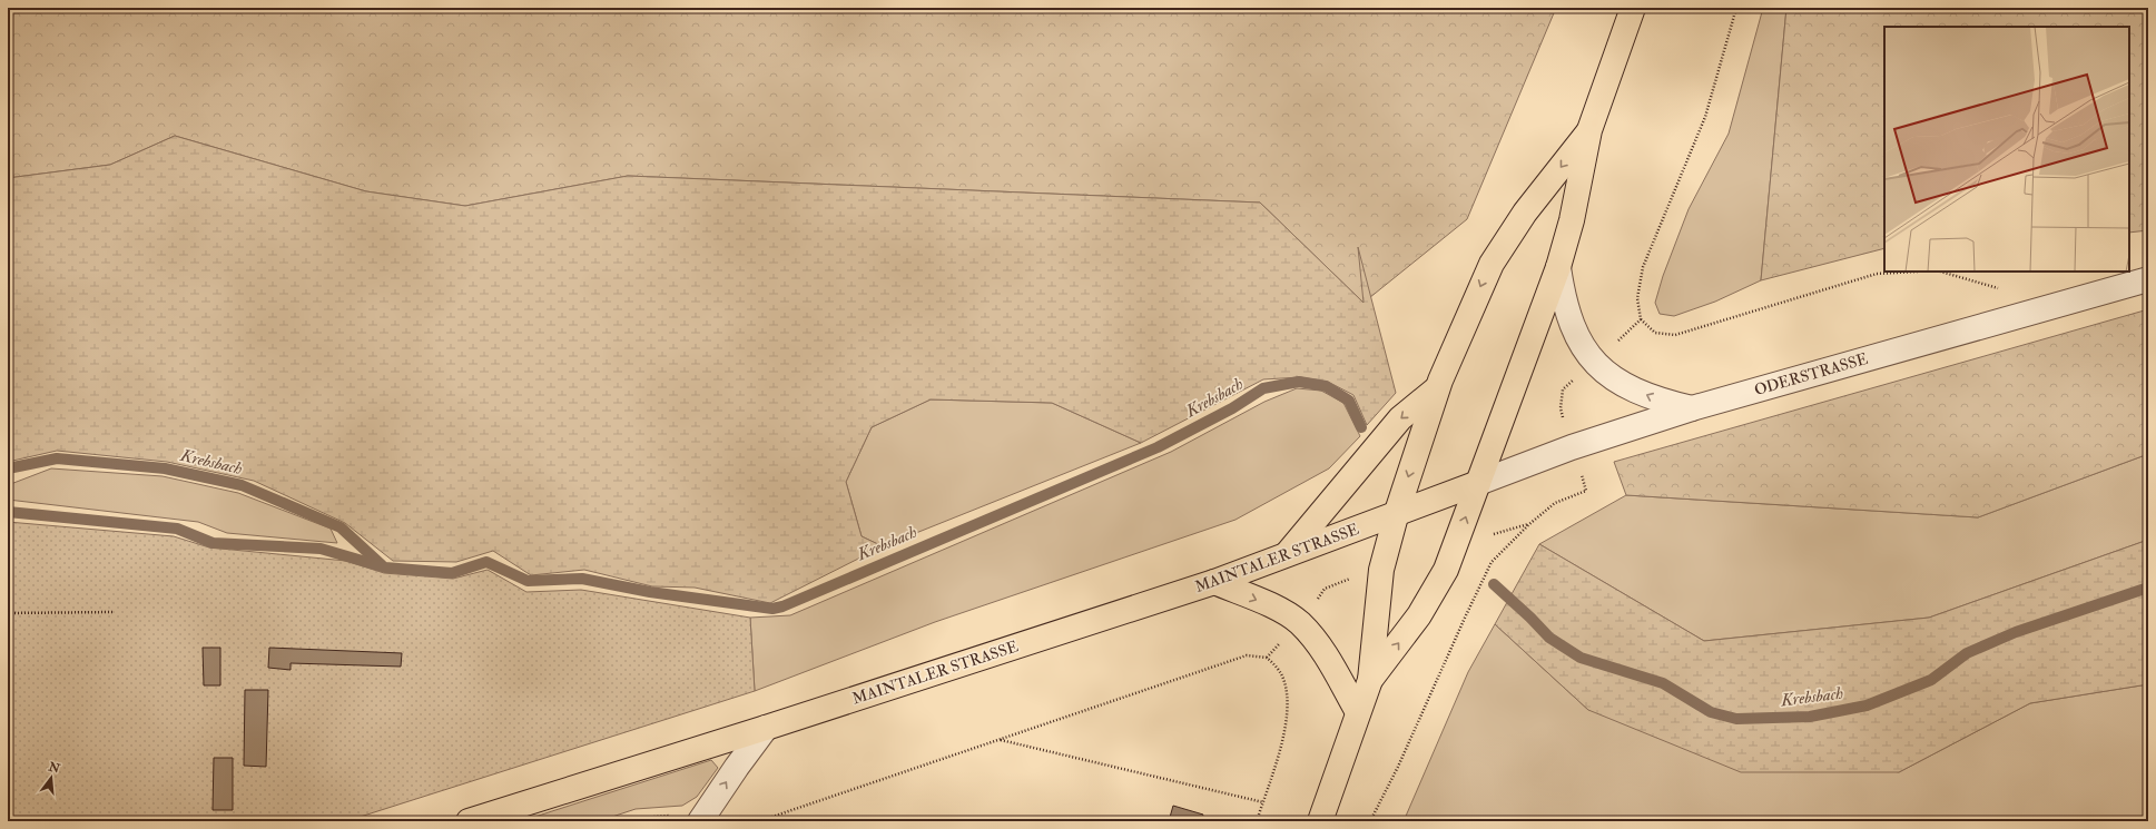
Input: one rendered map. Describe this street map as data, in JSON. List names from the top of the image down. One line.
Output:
{"streets":{"main road":["MAINTALER STRASSE"],"street":["ODERSTRASSE"]},"crossings":[["ODERSTRASSE","MAINTALER STRASSE"]],"water":["Krebsbach"],"north":"top"}
